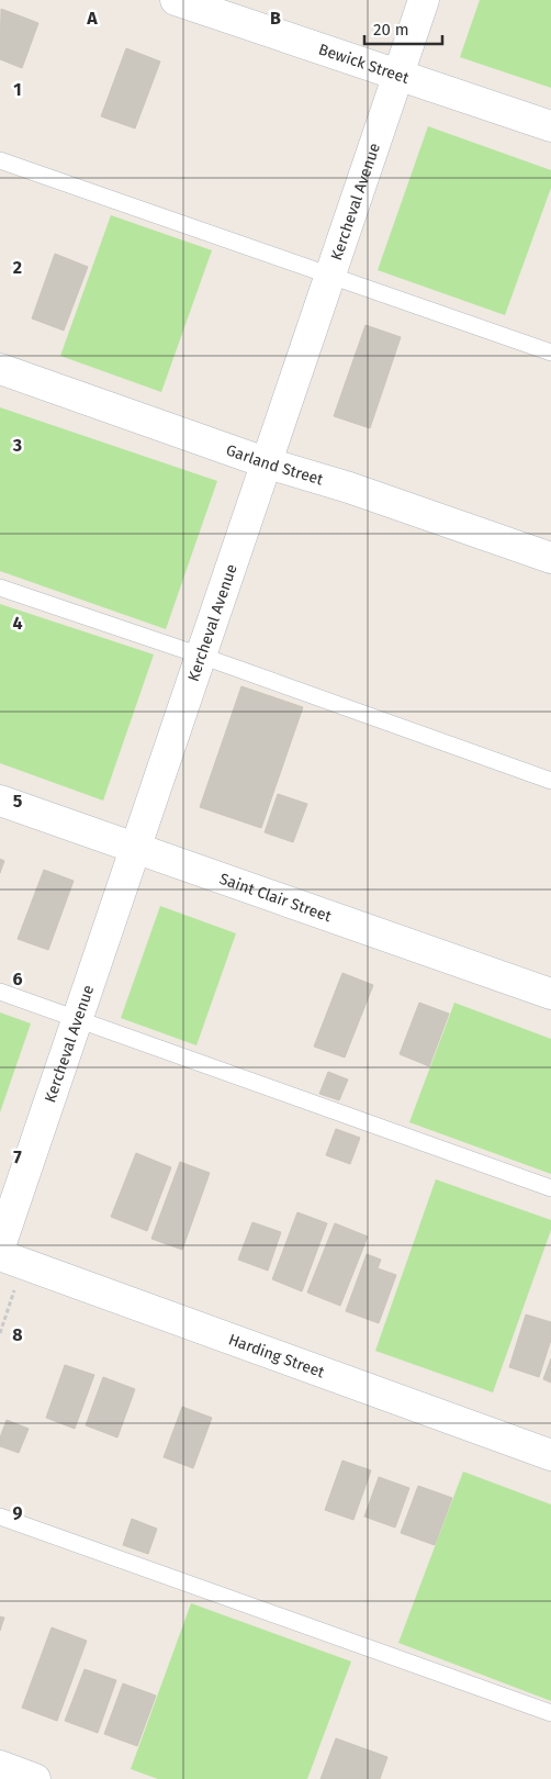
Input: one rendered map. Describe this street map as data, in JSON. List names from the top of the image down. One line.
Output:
{"streets":{"street":["Bewick Street","Kercheval Avenue","Garland Street","Saint Clair Street","Harding Street"]},"crossings":[["Bewick Street","Kercheval Avenue"],["Kercheval Avenue","Garland Street"],["Kercheval Avenue","Saint Clair Street"]],"scale_bar":"20 m","grid":{"columns":["A","B"],"rows":["1","2","3","4","5","6","7","8","9"]}}
